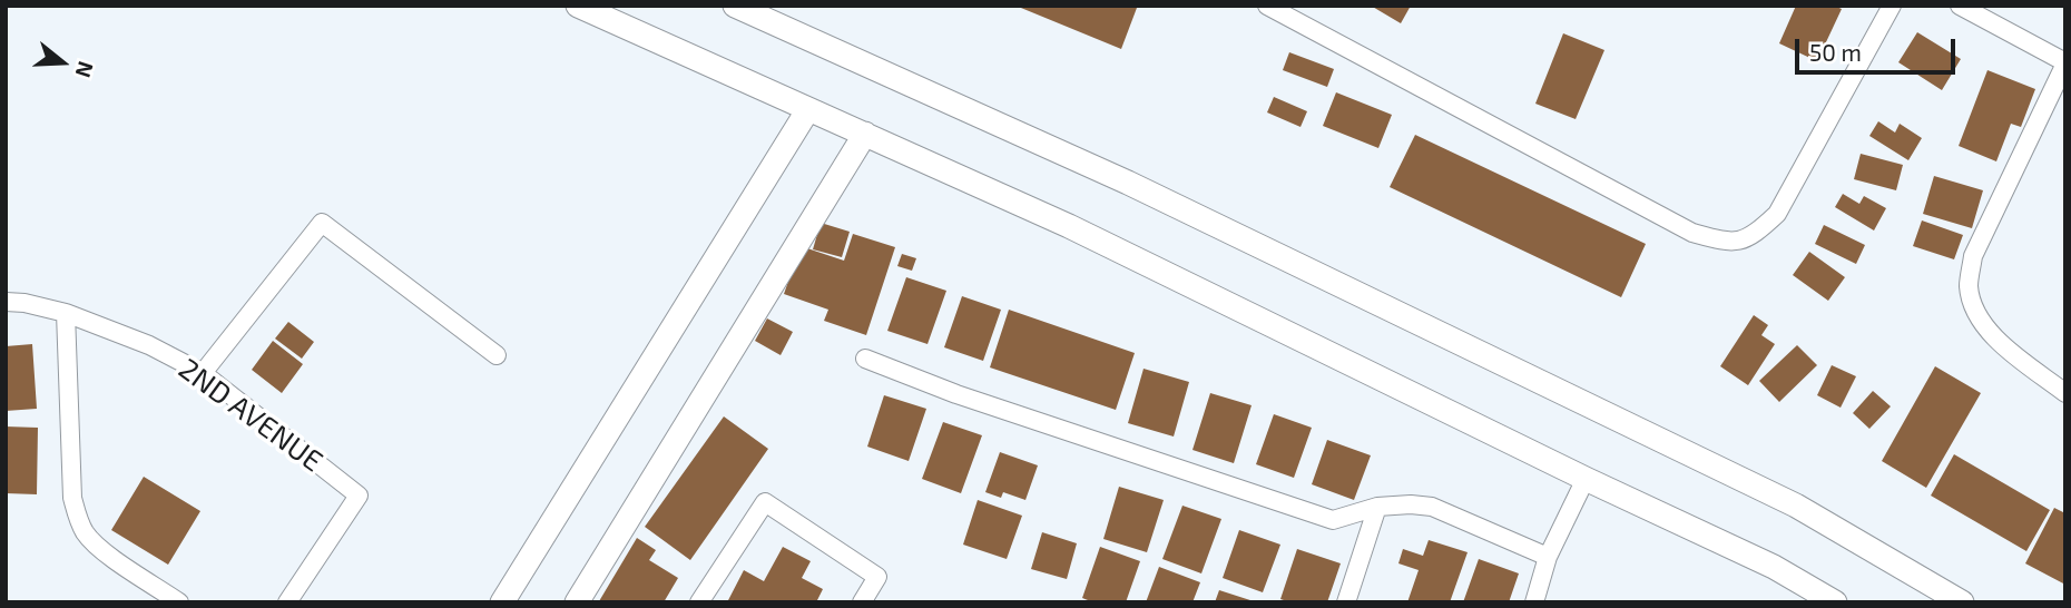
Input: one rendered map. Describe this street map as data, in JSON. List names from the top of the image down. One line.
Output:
{"streets":{"street":["2ND AVENUE"]},"scale_bar":"50 m","north":"right"}
